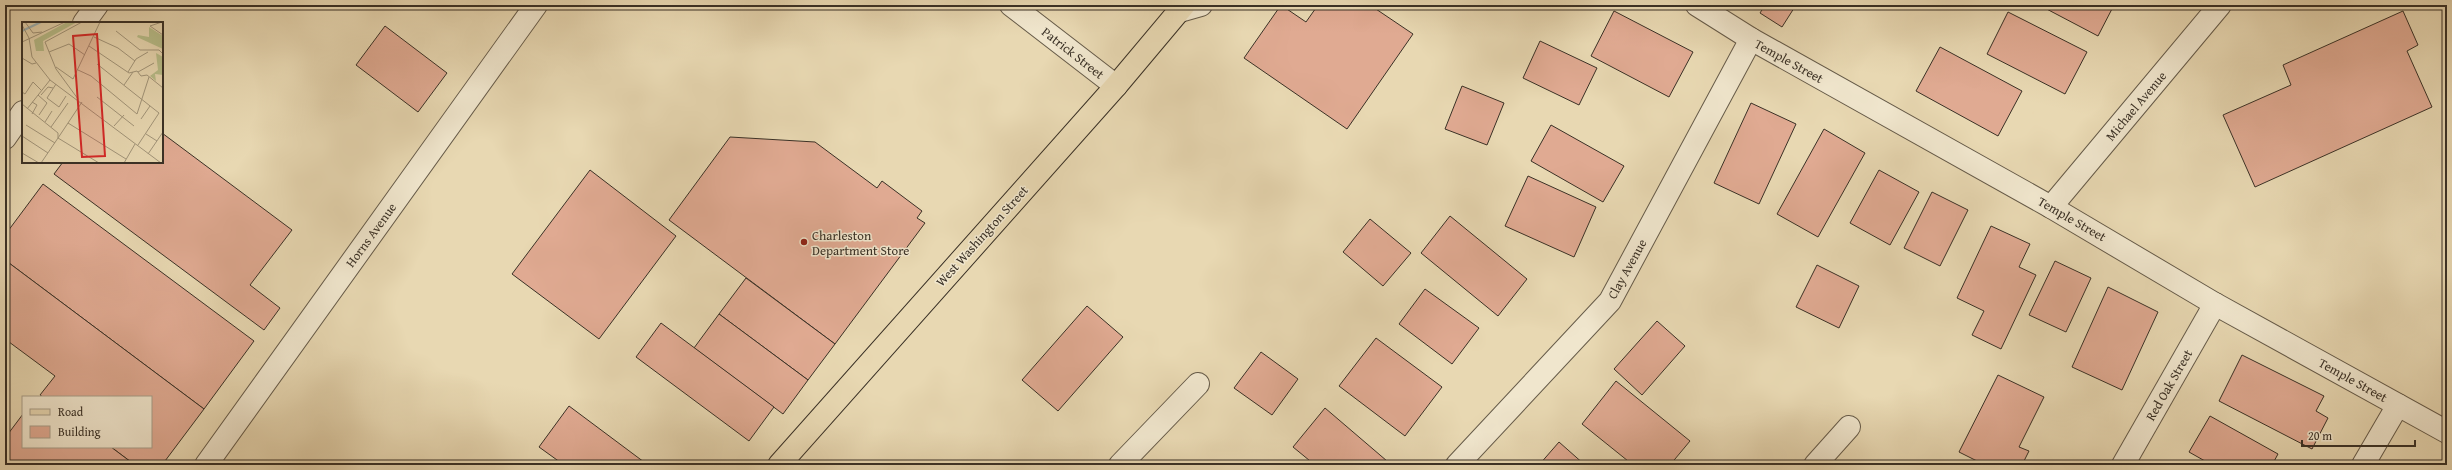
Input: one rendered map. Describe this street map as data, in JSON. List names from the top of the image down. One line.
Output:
{"streets":{"main road":["West Washington Street"],"street":["Patrick Street","Temple Street","Michael Avenue","Horns Avenue","Clay Avenue","Red Oak Street"]},"crossings":[["Patrick Street","West Washington Street"],["Temple Street","Michael Avenue"],["Temple Street","Clay Avenue"],["Temple Street","Red Oak Street"]],"places":["Charleston Department Store"],"legend":["Road","Building"],"scale_bar":"20 m"}
